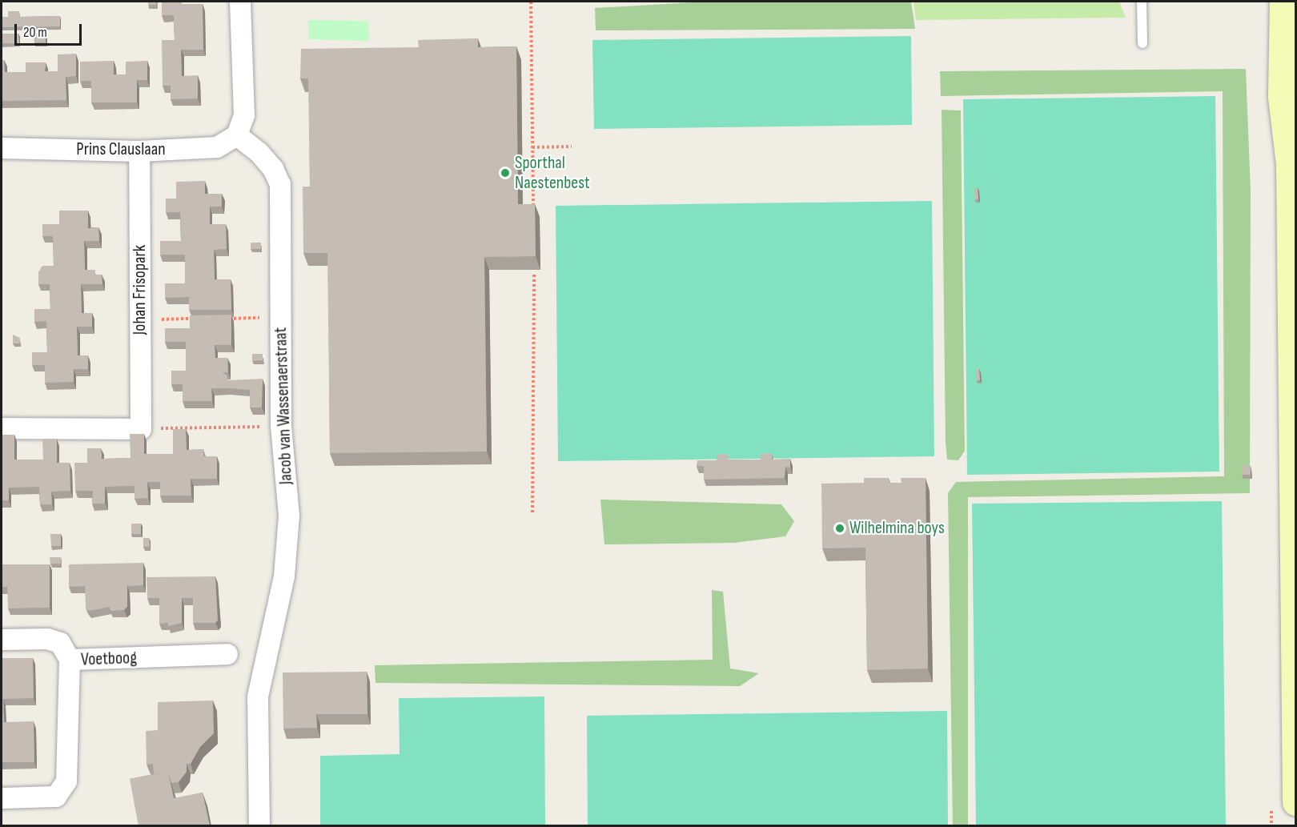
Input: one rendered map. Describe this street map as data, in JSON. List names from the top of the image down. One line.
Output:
{"streets":{"street":["Prins Clauslaan","Johan Frisopark","Jacob van Wassenaerstraat","Voetboog"]},"crossings":[["Prins Clauslaan","Johan Frisopark"],["Prins Clauslaan","Jacob van Wassenaerstraat"]],"places":["Sporthal Naestenbest","Wilhelmina boys"],"scale_bar":"20 m"}
